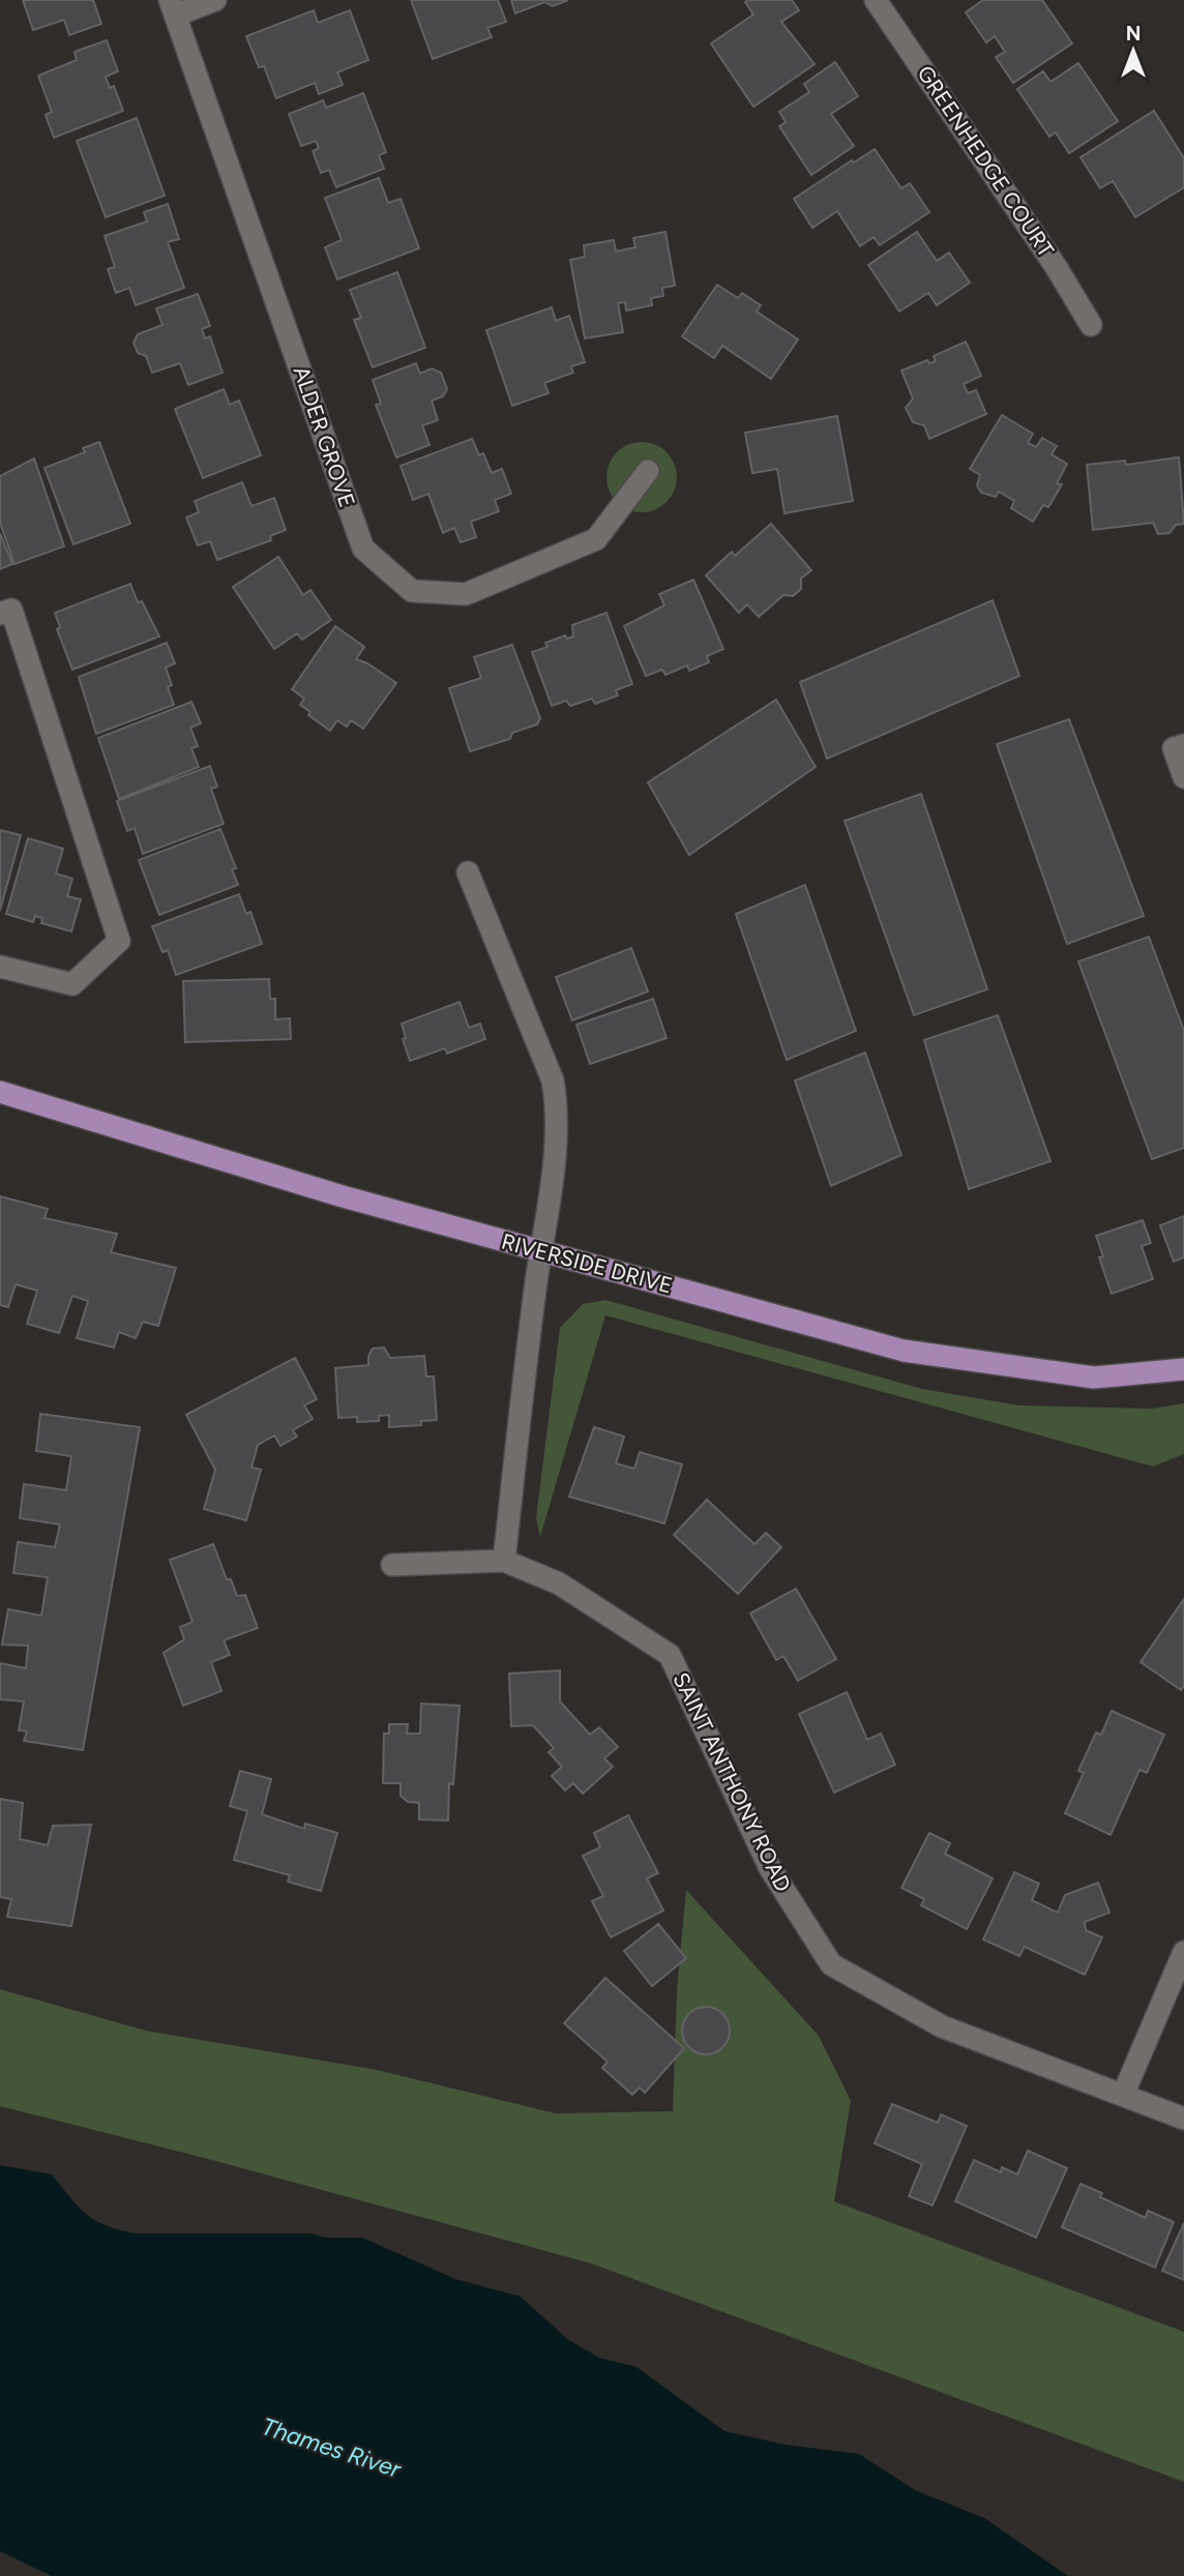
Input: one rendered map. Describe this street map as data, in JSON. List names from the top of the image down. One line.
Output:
{"streets":{"main road":["RIVERSIDE DRIVE"],"street":["GREENHEDGE COURT","ALDER GROVE","SAINT ANTHONY ROAD"]},"water":["Thames River"],"north":"top"}
